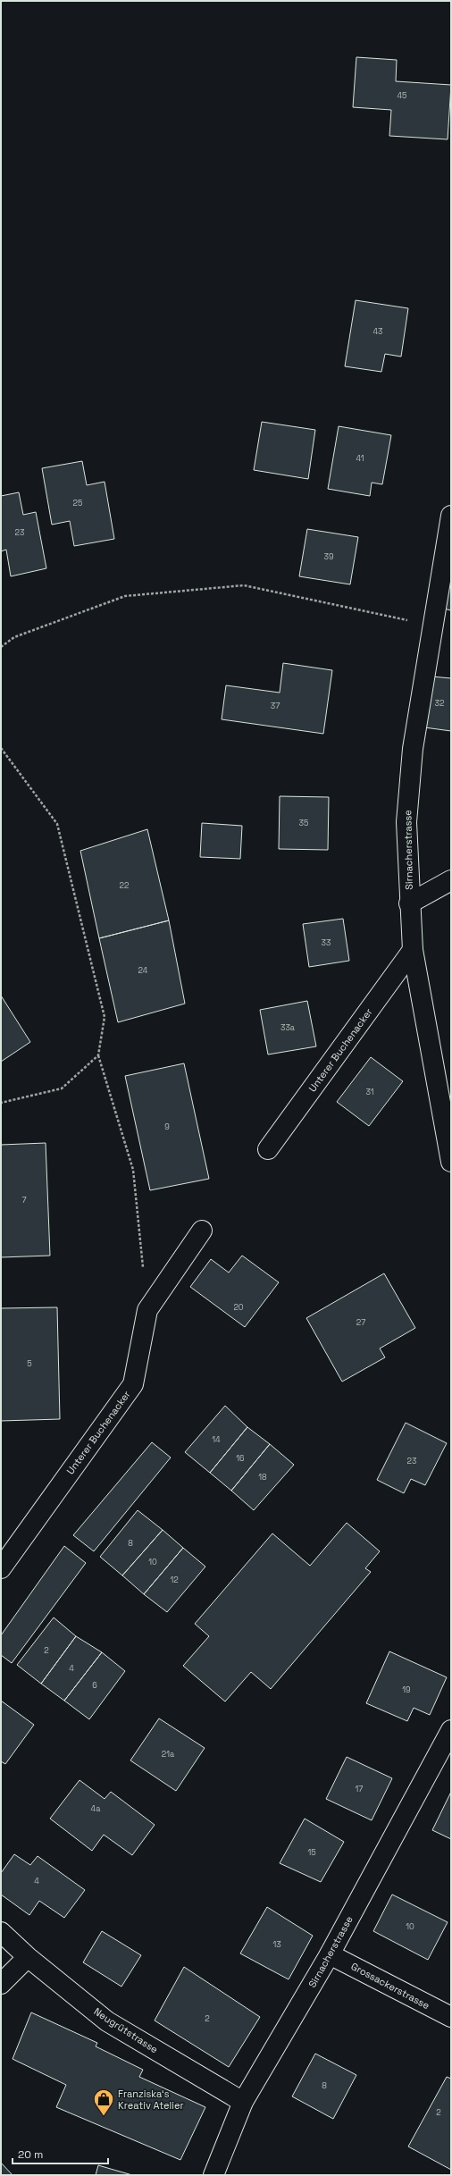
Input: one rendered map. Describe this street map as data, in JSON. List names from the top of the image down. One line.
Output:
{"streets":{"street":["Sirnacherstrasse","Unterer Buchenacker","Grossackerstrasse","Neugrütstrasse"]},"crossings":[["Sirnacherstrasse","Unterer Buchenacker"],["Sirnacherstrasse","Grossackerstrasse"],["Sirnacherstrasse","Neugrütstrasse"]],"places":{"shop":["Franziska‘s Kreativ Atelier"]},"house_numbers":["45","43","41","25","23","39","32","37","35","22","33","24","33a","31","9","7","20","27","5","14","16","23","18","8","10","12","2","4","6","19","21a","17","4a","15","4","10","13","2","8","2"],"scale_bar":"20 m"}
